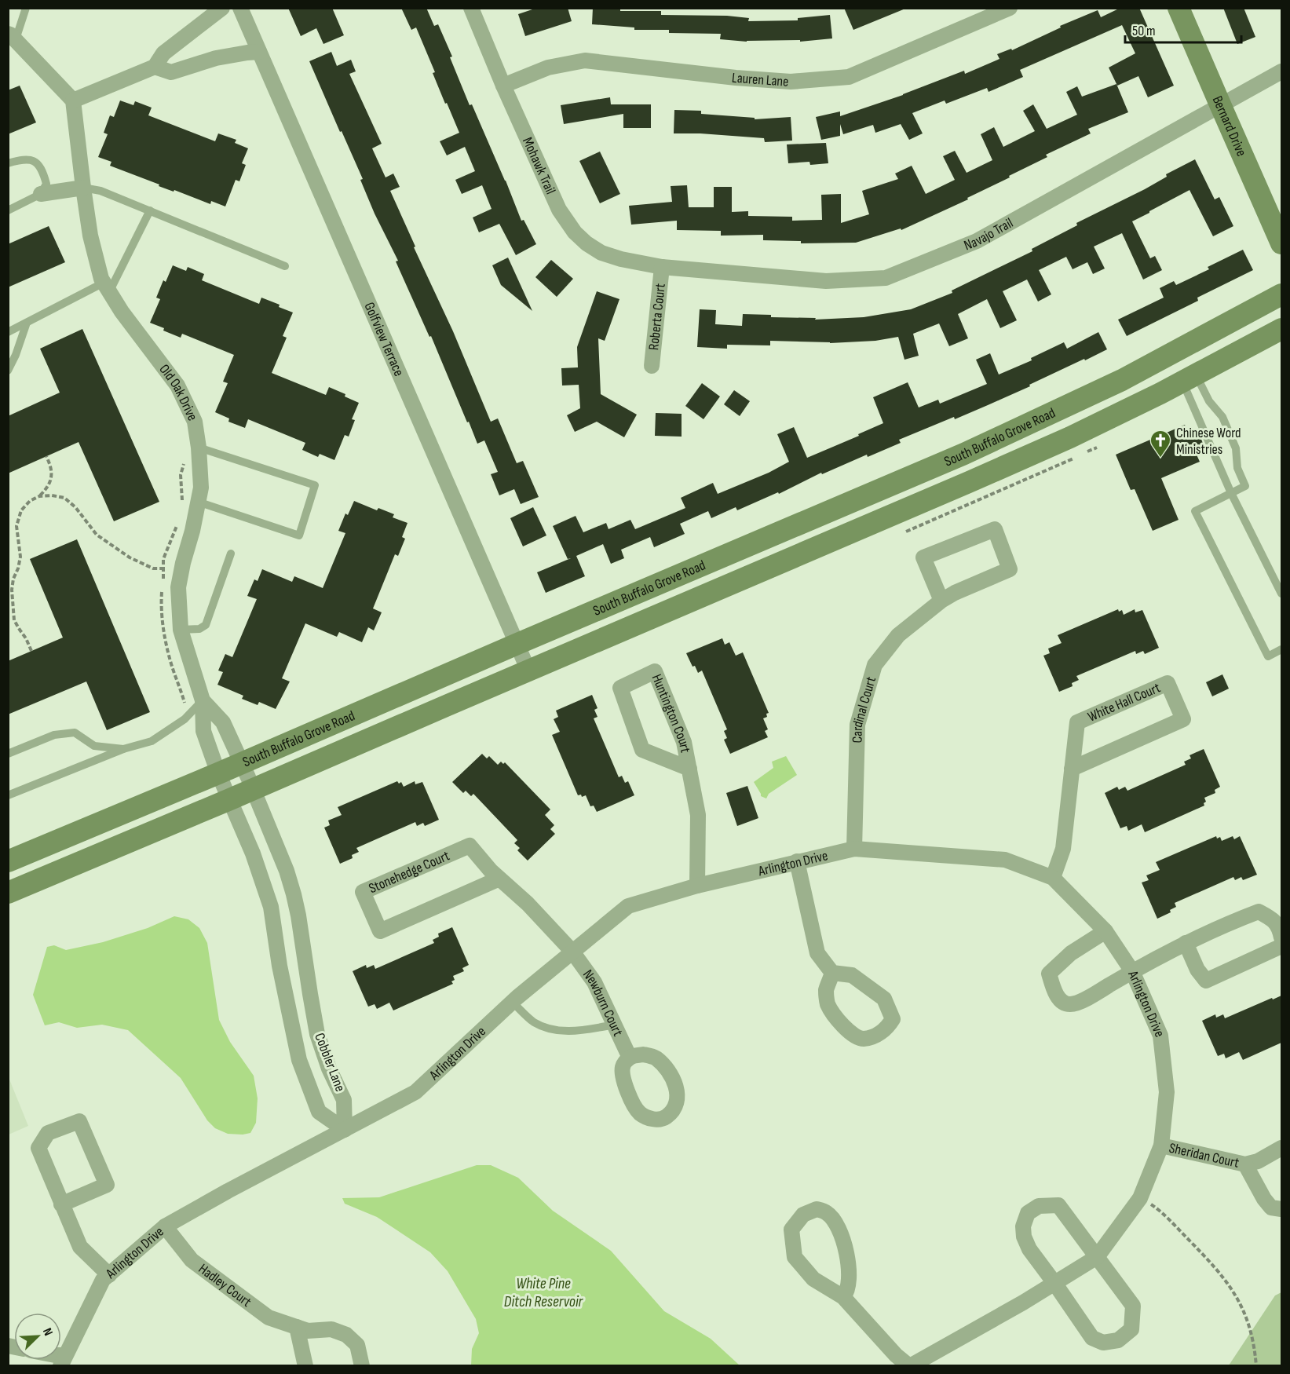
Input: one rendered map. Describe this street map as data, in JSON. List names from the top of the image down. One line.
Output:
{"streets":{"main road":["Bernard Drive","South Buffalo Grove Road"],"street":["Lauren Lane","Mohawk Trail","Navajo Trail","Roberta Court","Golfview Terrace","Old Oak Drive","White Hall Court","Cardinal Court","Huntington Court","Arlington Drive","Stonehedge Court","Newburn Court","Cobbler Lane","Sheridan Court","Hadley Court"]},"crossings":[["Lauren Lane","Mohawk Trail"],["Bernard Drive","Navajo Trail"],["Mohawk Trail","Navajo Trail"],["Mohawk Trail","Roberta Court"],["Navajo Trail","Roberta Court"],["Golfview Terrace","South Buffalo Grove Road"],["Old Oak Drive","South Buffalo Grove Road"],["Old Oak Drive","Cobbler Lane"],["South Buffalo Grove Road","Cobbler Lane"],["White Hall Court","Arlington Drive"],["Cardinal Court","Arlington Drive"],["Huntington Court","Arlington Drive"],["Arlington Drive","Stonehedge Court"],["Arlington Drive","Newburn Court"],["Arlington Drive","Cobbler Lane"],["Arlington Drive","Sheridan Court"],["Arlington Drive","Hadley Court"],["Stonehedge Court","Newburn Court"]],"water":["White Pine Ditch Reservoir"],"places":{"church":["Chinese Word Ministries"]},"scale_bar":"50 m","north":"top right"}
